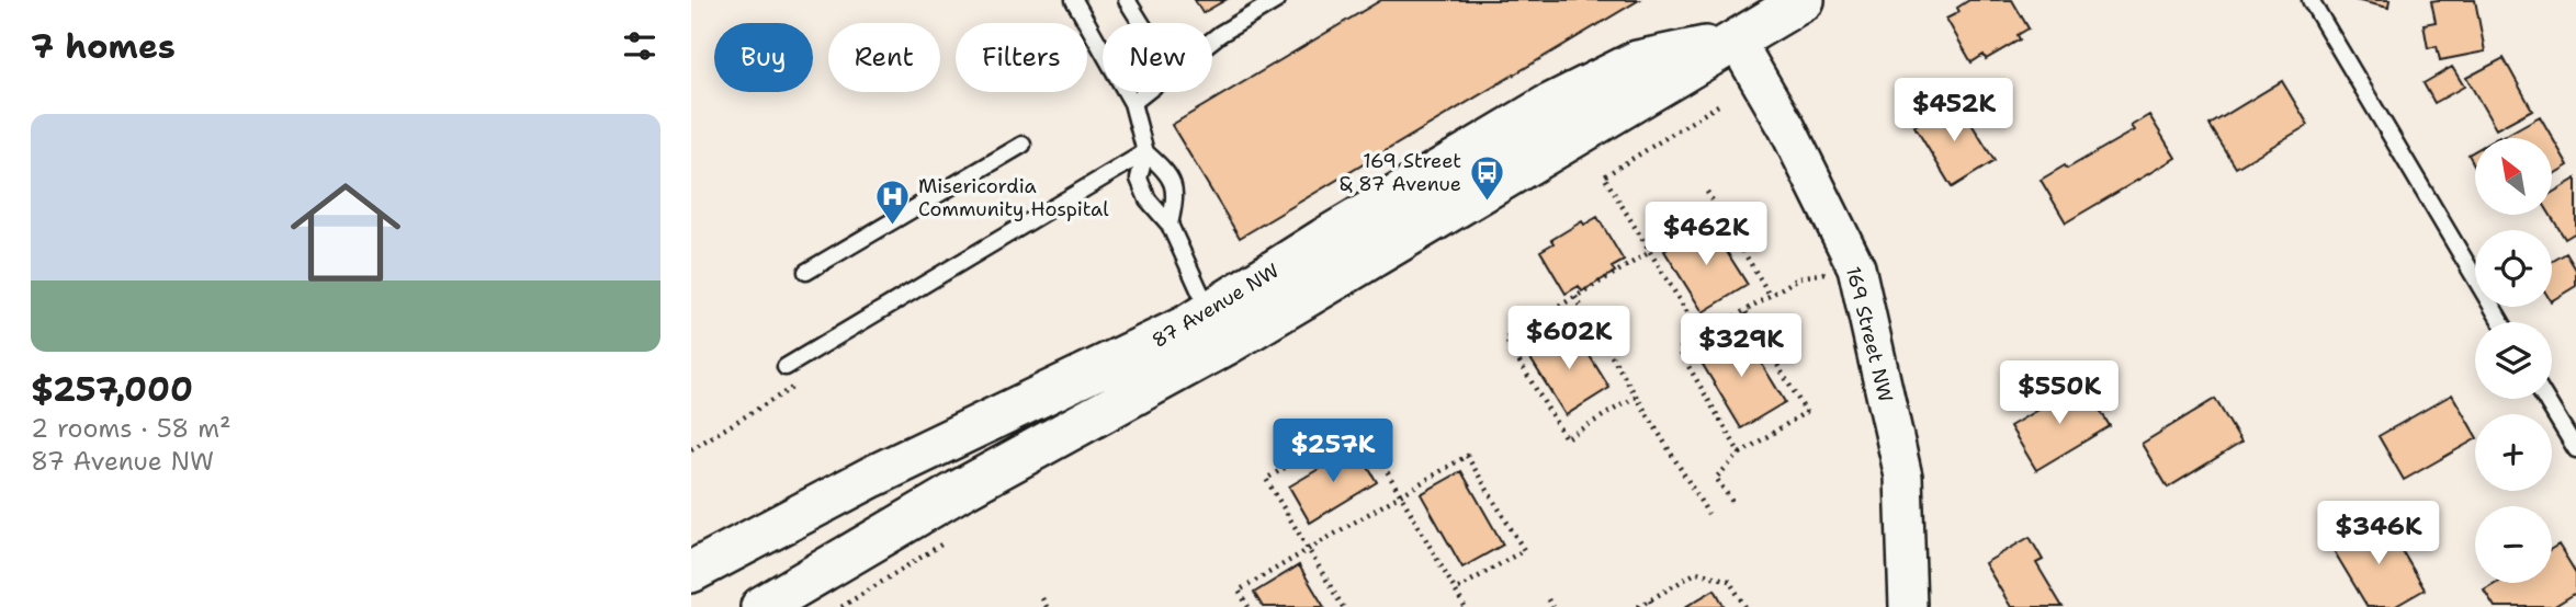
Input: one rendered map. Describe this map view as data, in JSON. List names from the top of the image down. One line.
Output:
{"streets":{"main road":["87 Avenue NW"],"street":["169 Street NW"]},"crossings":[["87 Avenue NW","169 Street NW"]],"places":{"bus stop":["169 Street & 87 Avenue"],"hospital":["Misericordia Community Hospital"]},"north":"top left","page":{"heading":"7 homes","chip":["Buy","Rent","Filters","New"],"price":["$452K","$462K","$602K","$329K","$550K","$257K","$346K"],"list":[{"name":"$257,000","note":"2 rooms · 58 m² · 87 Avenue NW"}],"map_buttons":["+","−"]}}
